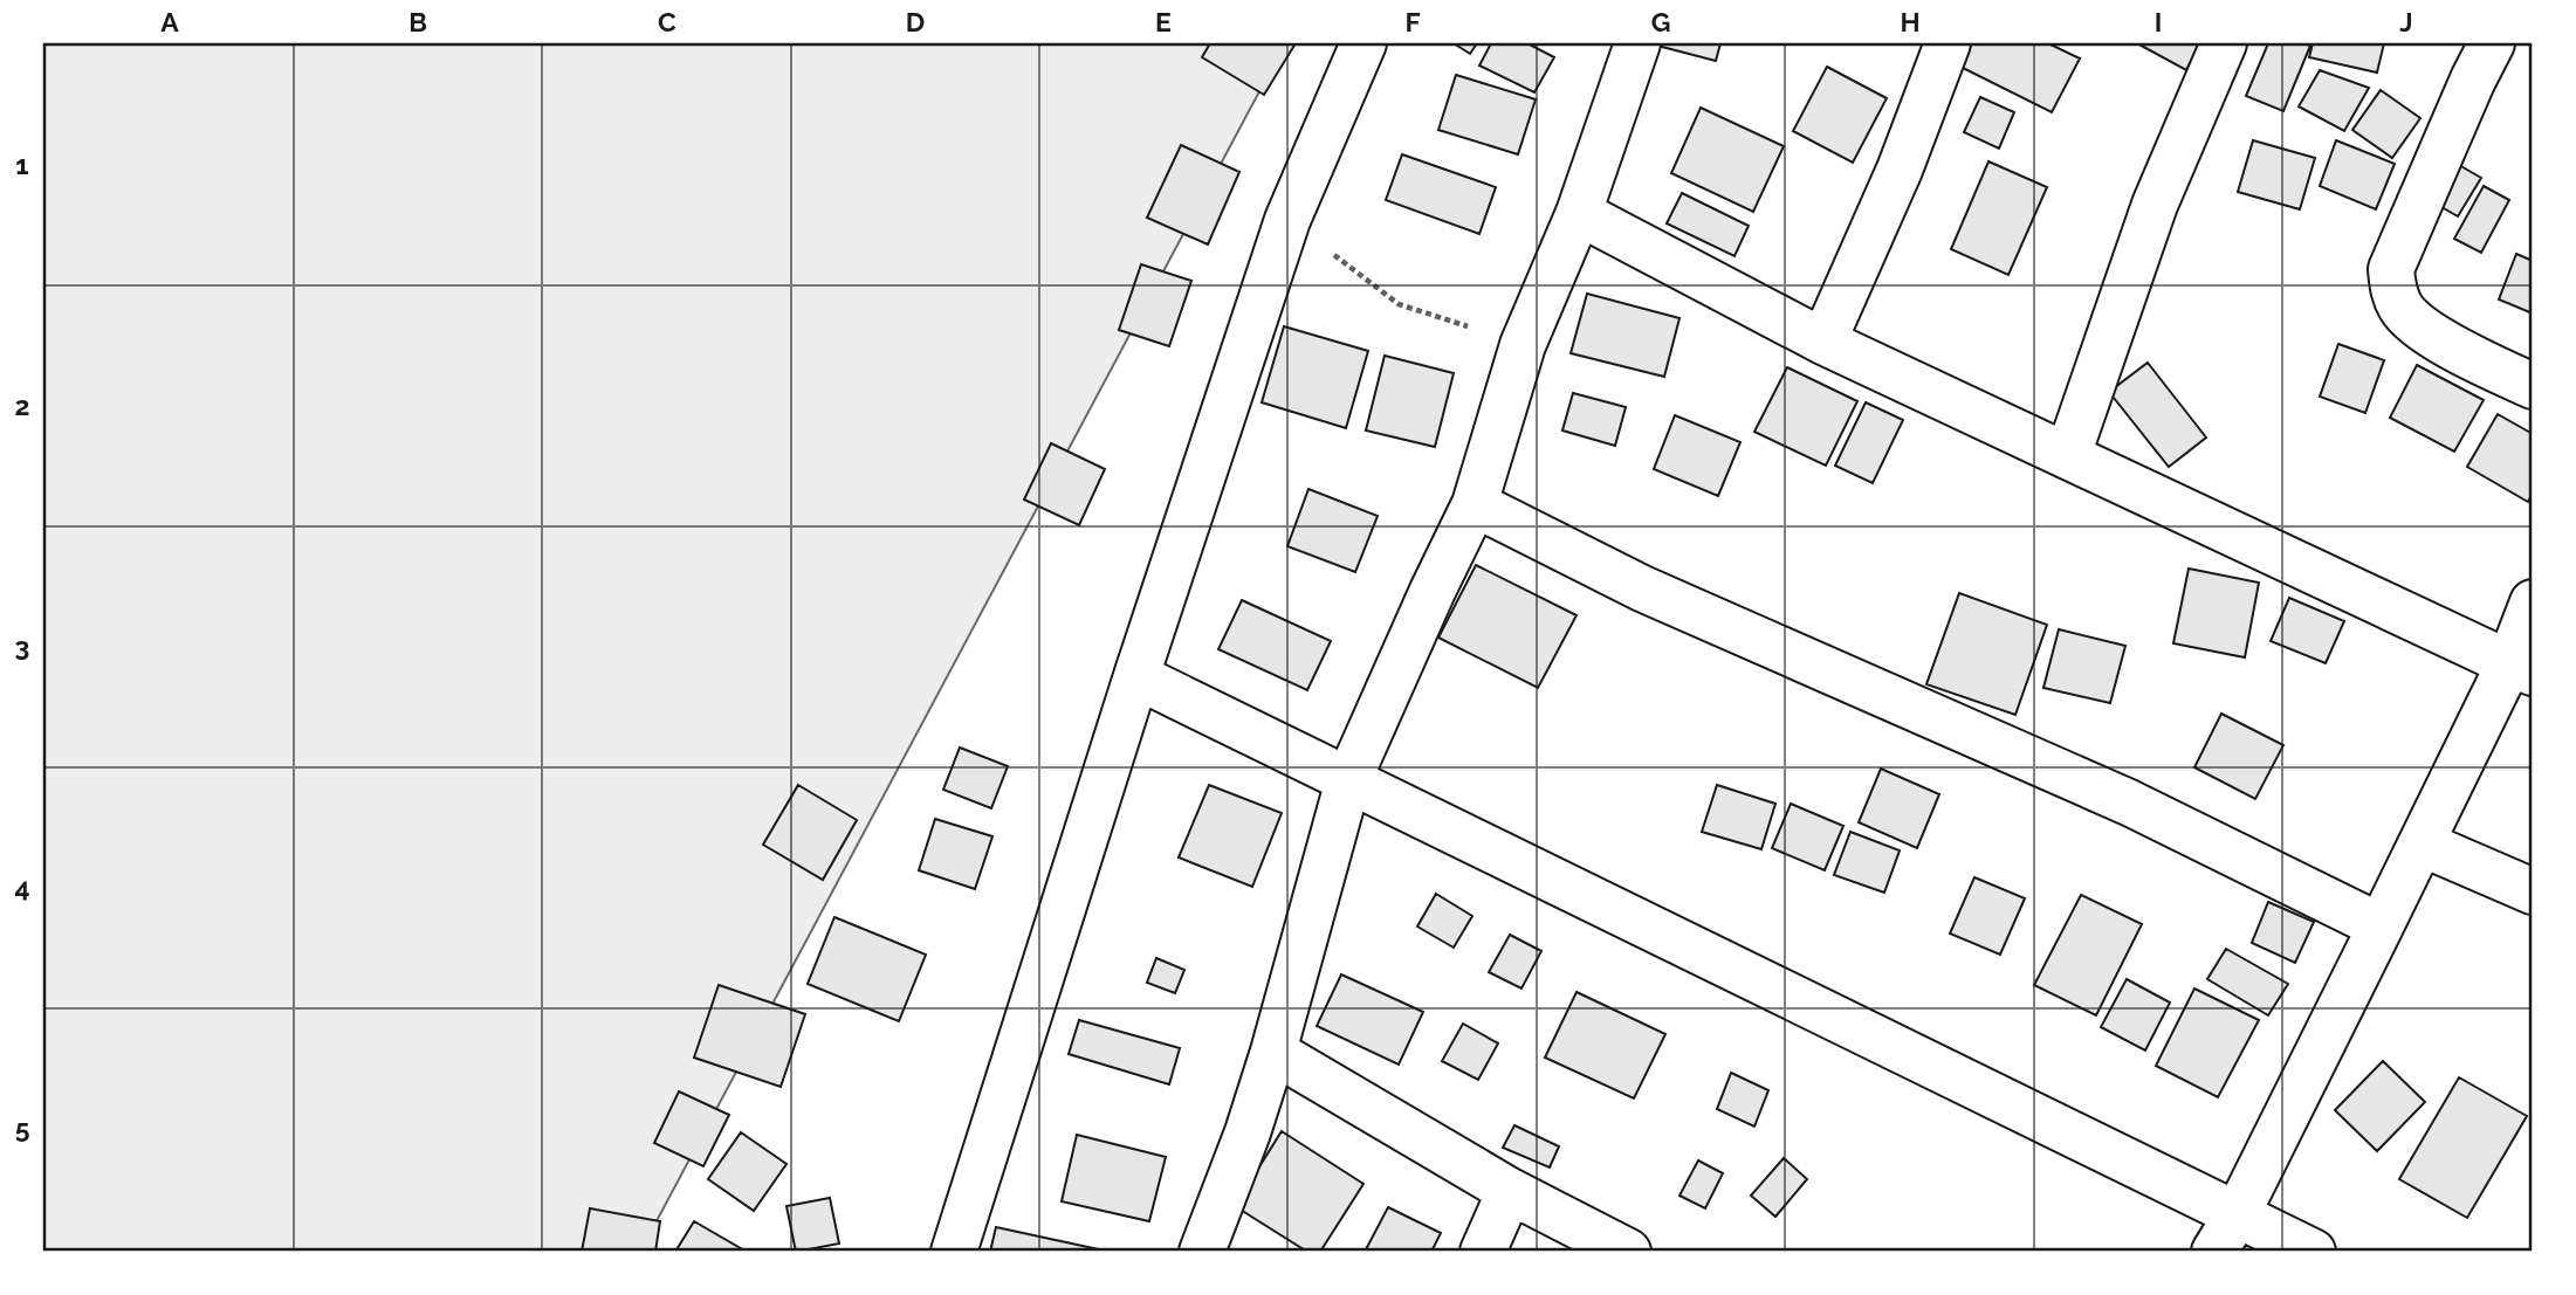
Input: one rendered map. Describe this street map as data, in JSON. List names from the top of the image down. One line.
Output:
{"grid":{"columns":["A","B","C","D","E","F","G","H","I","J"],"rows":["1","2","3","4","5"]}}
